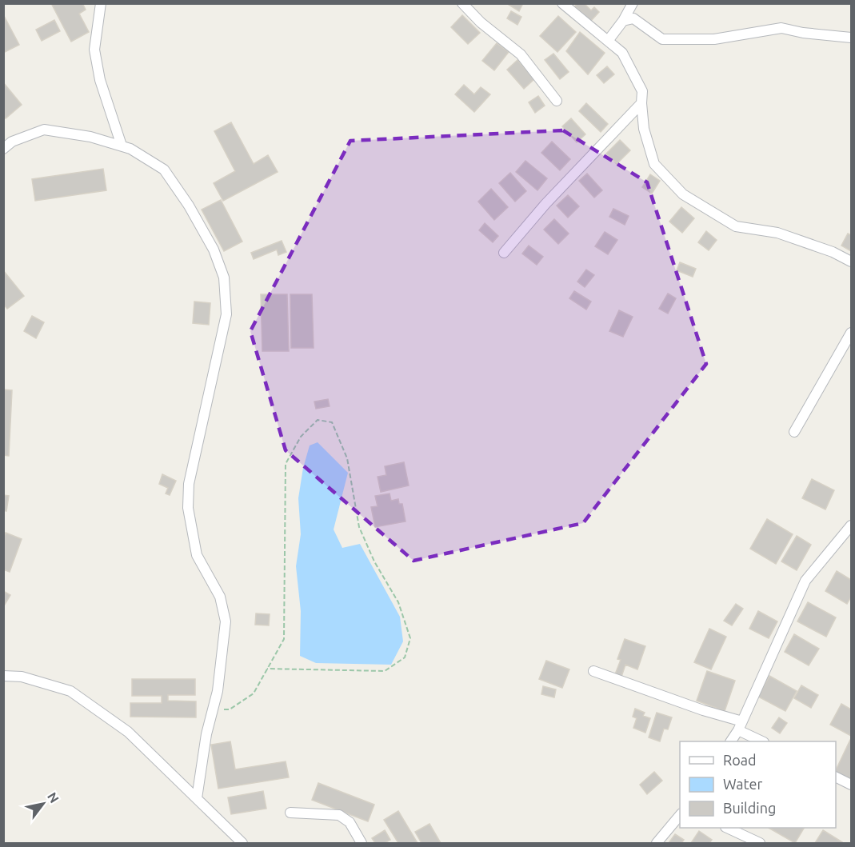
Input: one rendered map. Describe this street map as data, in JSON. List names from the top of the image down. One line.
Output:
{"legend":["Road","Water","Building"],"north":"top right"}
